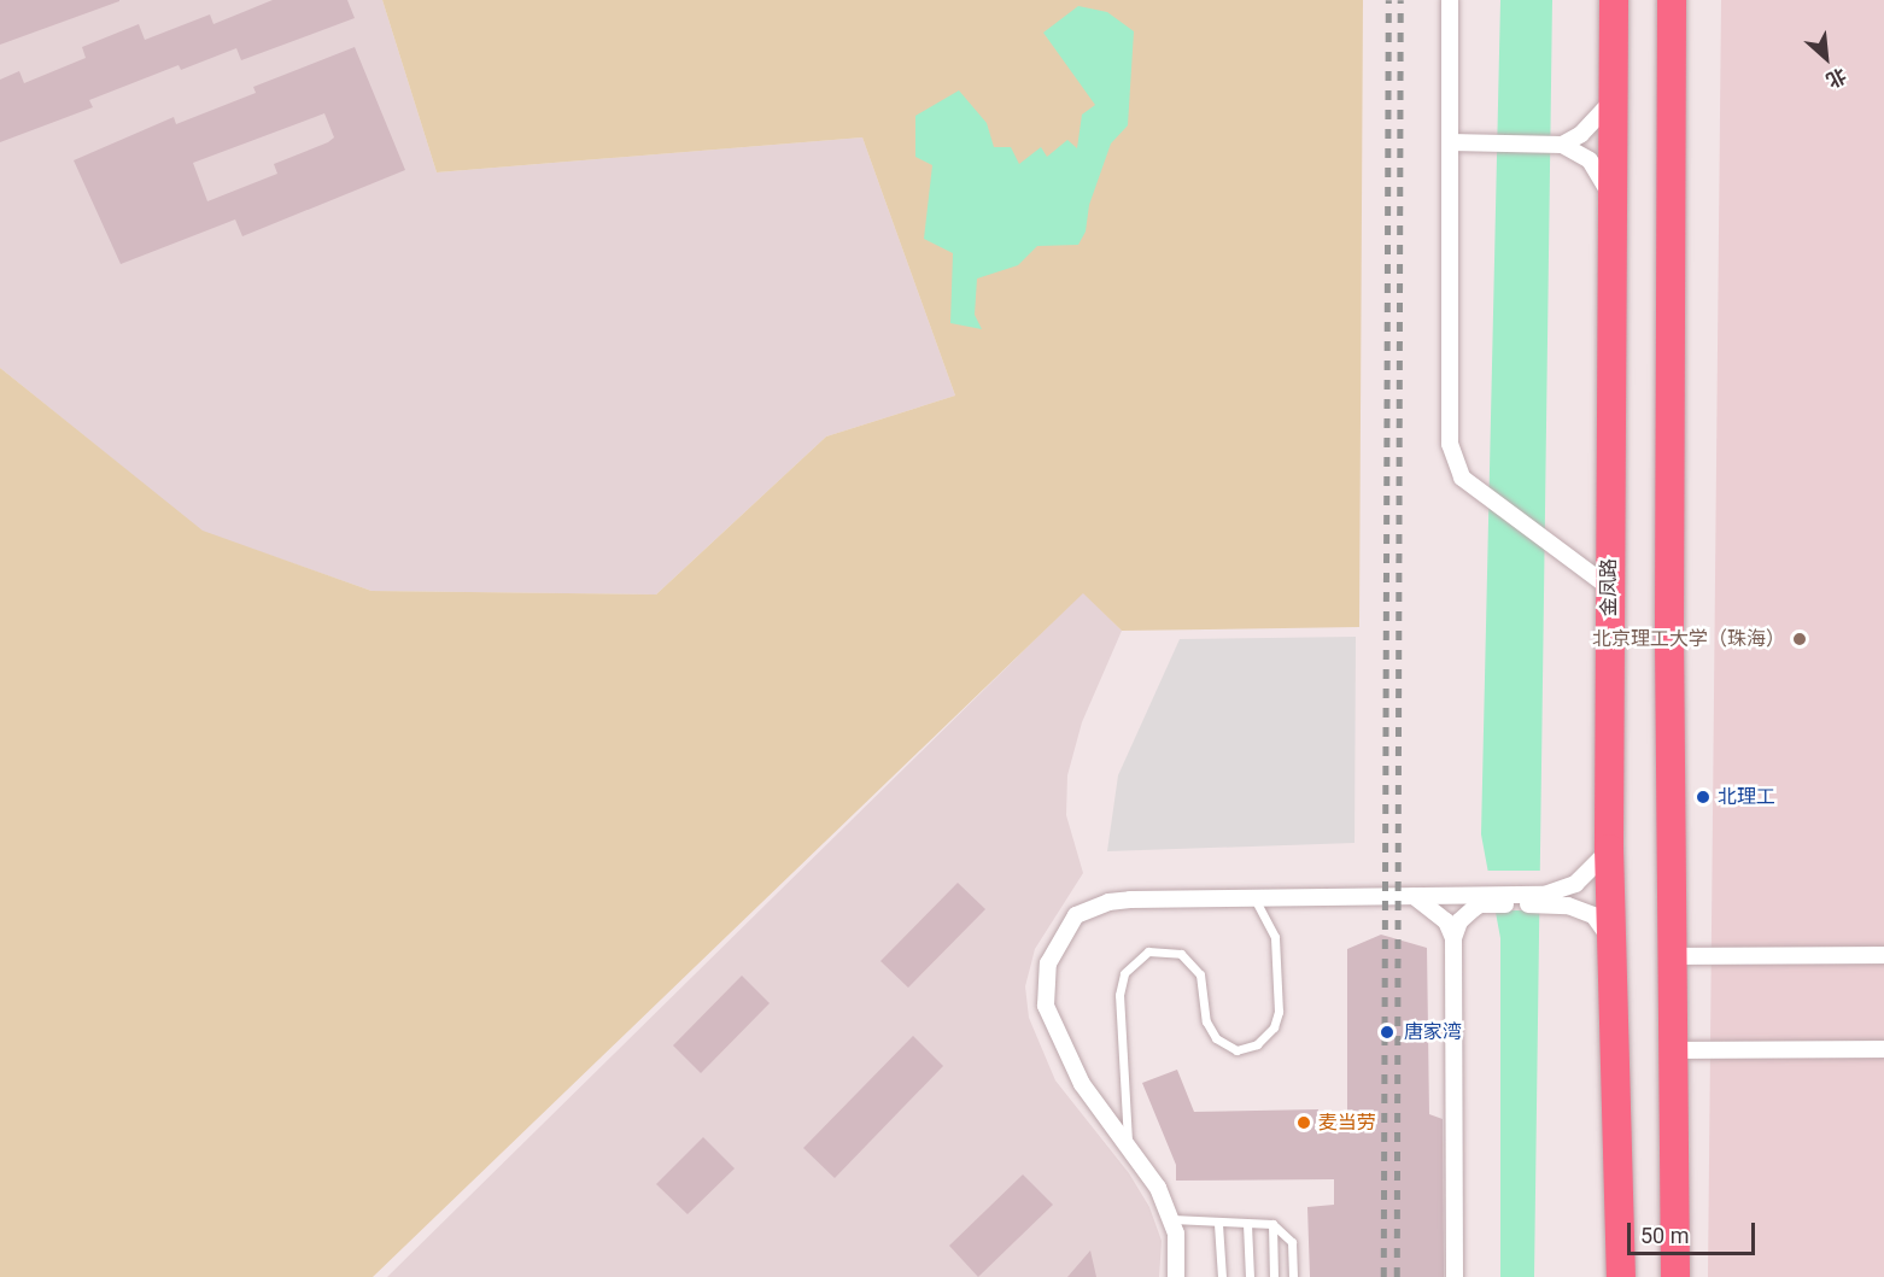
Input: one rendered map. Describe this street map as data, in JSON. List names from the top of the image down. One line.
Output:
{"streets":{"highway":["金凤路"]},"places":["北京理工大学（珠海）","北理工","唐家湾","麦当劳"],"scale_bar":"50 m","north":"bottom right"}
